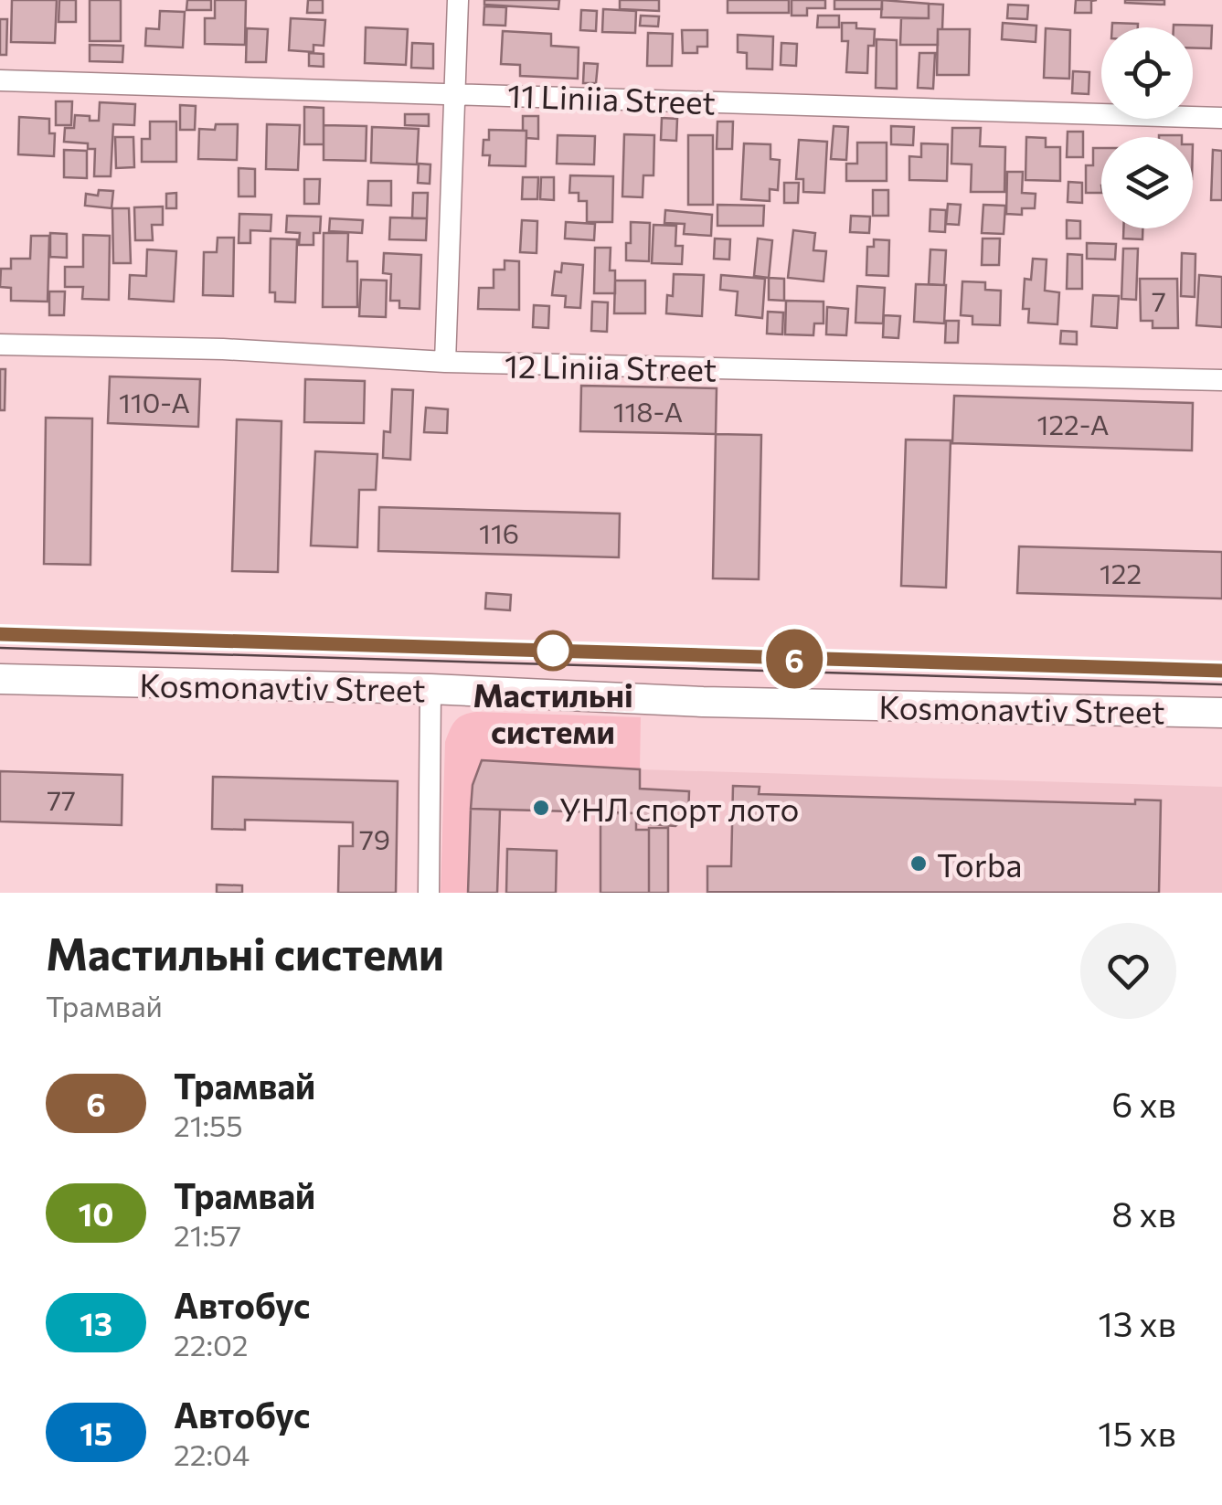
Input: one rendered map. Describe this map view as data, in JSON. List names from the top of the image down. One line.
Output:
{"streets":{"main road":["Kosmonavtiv Street"],"street":["11 Liniia Street","12 Liniia Street"]},"places":["Мастильні системи","УНЛ спорт лото","Torba"],"lines":["tram line 6"],"house_numbers":["7","110-А","118-А","122-А","116","122","77","79"],"page":{"on_map":"6","heading":["Мастильні системи","Трамвай"],"list":[{"mark":"6","name":"Трамвай","note":"21:55","value":"6 хв"},{"mark":"10","name":"Трамвай","note":"21:57","value":"8 хв"},{"mark":"13","name":"Автобус","note":"22:02","value":"13 хв"},{"mark":"15","name":"Автобус","note":"22:04","value":"15 хв"}]}}
